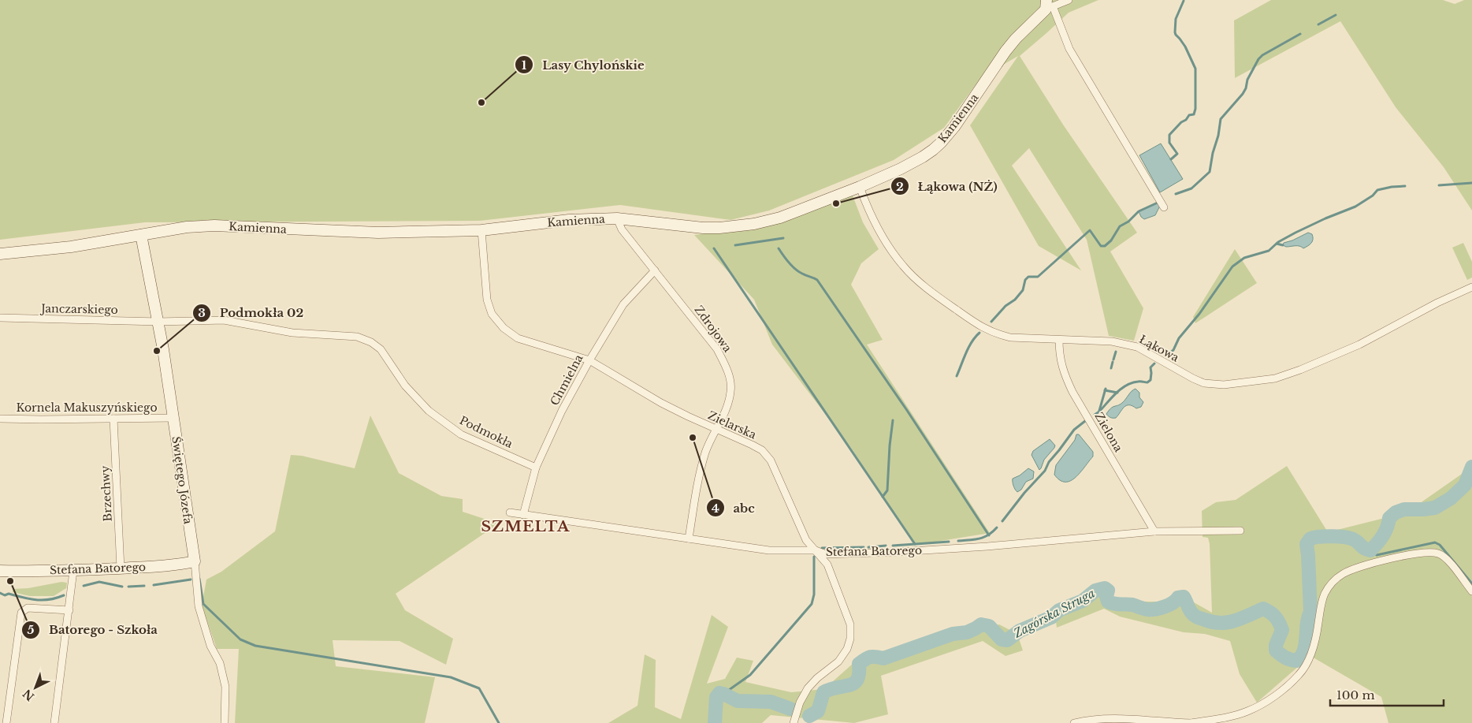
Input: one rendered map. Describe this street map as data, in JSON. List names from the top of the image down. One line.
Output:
{"streets":{"street":["Kamienna","Janczarskiego","Zdrojowa","Łąkowa","Chmielna","Kornela Makuszyńskiego","Zielarska","Podmokła","Zielona","Świętego Józefa","Brzechwy","Stefana Batorego"]},"crossings":[["Kamienna","Zdrojowa"],["Kamienna","Łąkowa"],["Kamienna","Zielarska"],["Kamienna","Świętego Józefa"],["Janczarskiego","Podmokła"],["Janczarskiego","Świętego Józefa"],["Zdrojowa","Chmielna"],["Zdrojowa","Zielarska"],["Zdrojowa","Stefana Batorego"],["Łąkowa","Zielona"],["Chmielna","Zielarska"],["Chmielna","Podmokła"],["Chmielna","Stefana Batorego"],["Kornela Makuszyńskiego","Świętego Józefa"],["Kornela Makuszyńskiego","Brzechwy"],["Zielarska","Stefana Batorego"],["Podmokła","Świętego Józefa"],["Zielona","Stefana Batorego"],["Świętego Józefa","Stefana Batorego"],["Brzechwy","Stefana Batorego"]],"districts":["SZMELTA"],"water":["Zagórska Struga"],"places":["Lasy Chylońskie","Łąkowa (NŻ)","Podmokła 02","abc","Batorego - Szkoła"],"scale_bar":"100 m","north":"bottom left"}
